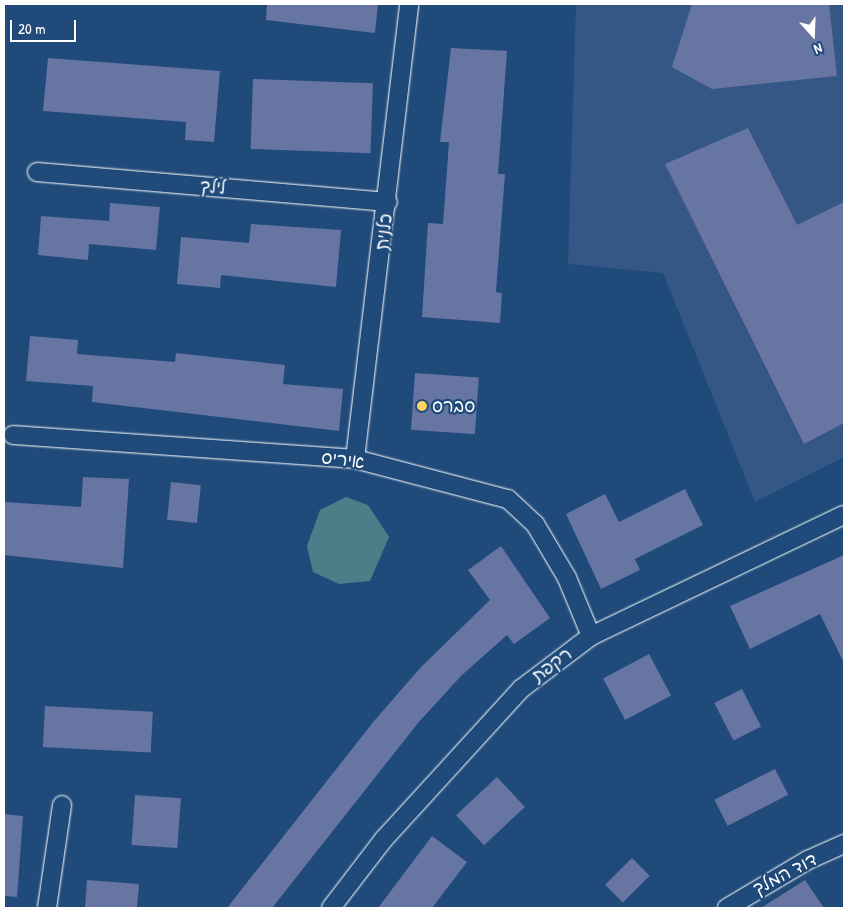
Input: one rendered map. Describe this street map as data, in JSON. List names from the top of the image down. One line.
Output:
{"streets":{"street":["לילך","כלנית","איריס","רקפת","דוד המלך"]},"crossings":[["לילך","כלנית"],["כלנית","איריס"],["איריס","רקפת"]],"places":["סברס"],"scale_bar":"20 m","north":"bottom"}
